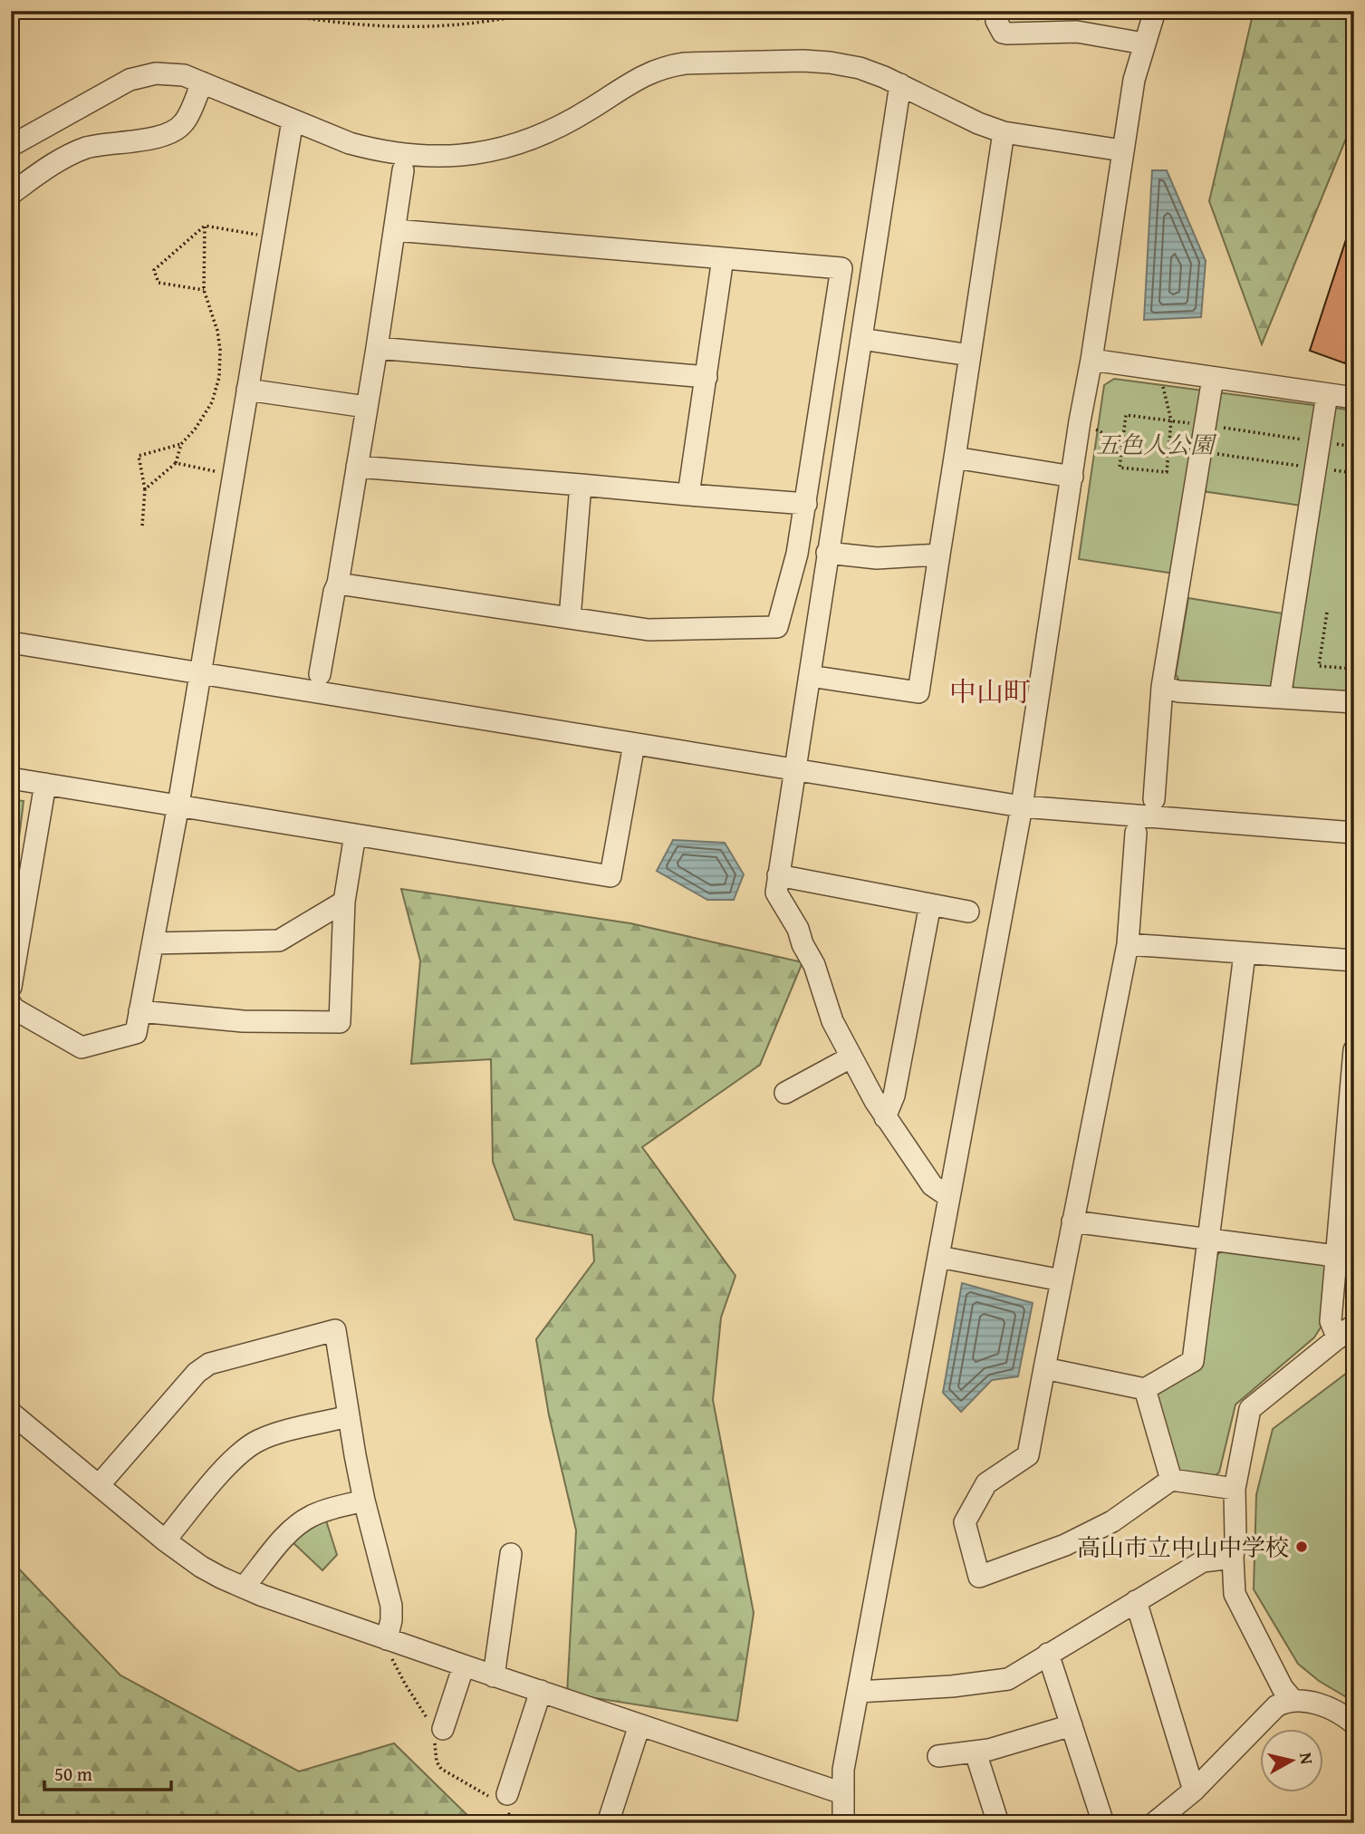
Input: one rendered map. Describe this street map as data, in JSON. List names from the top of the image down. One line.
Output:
{"districts":["中山町"],"parks":["五色人公園"],"places":["高山市立中山中学校"],"scale_bar":"50 m","north":"right"}
